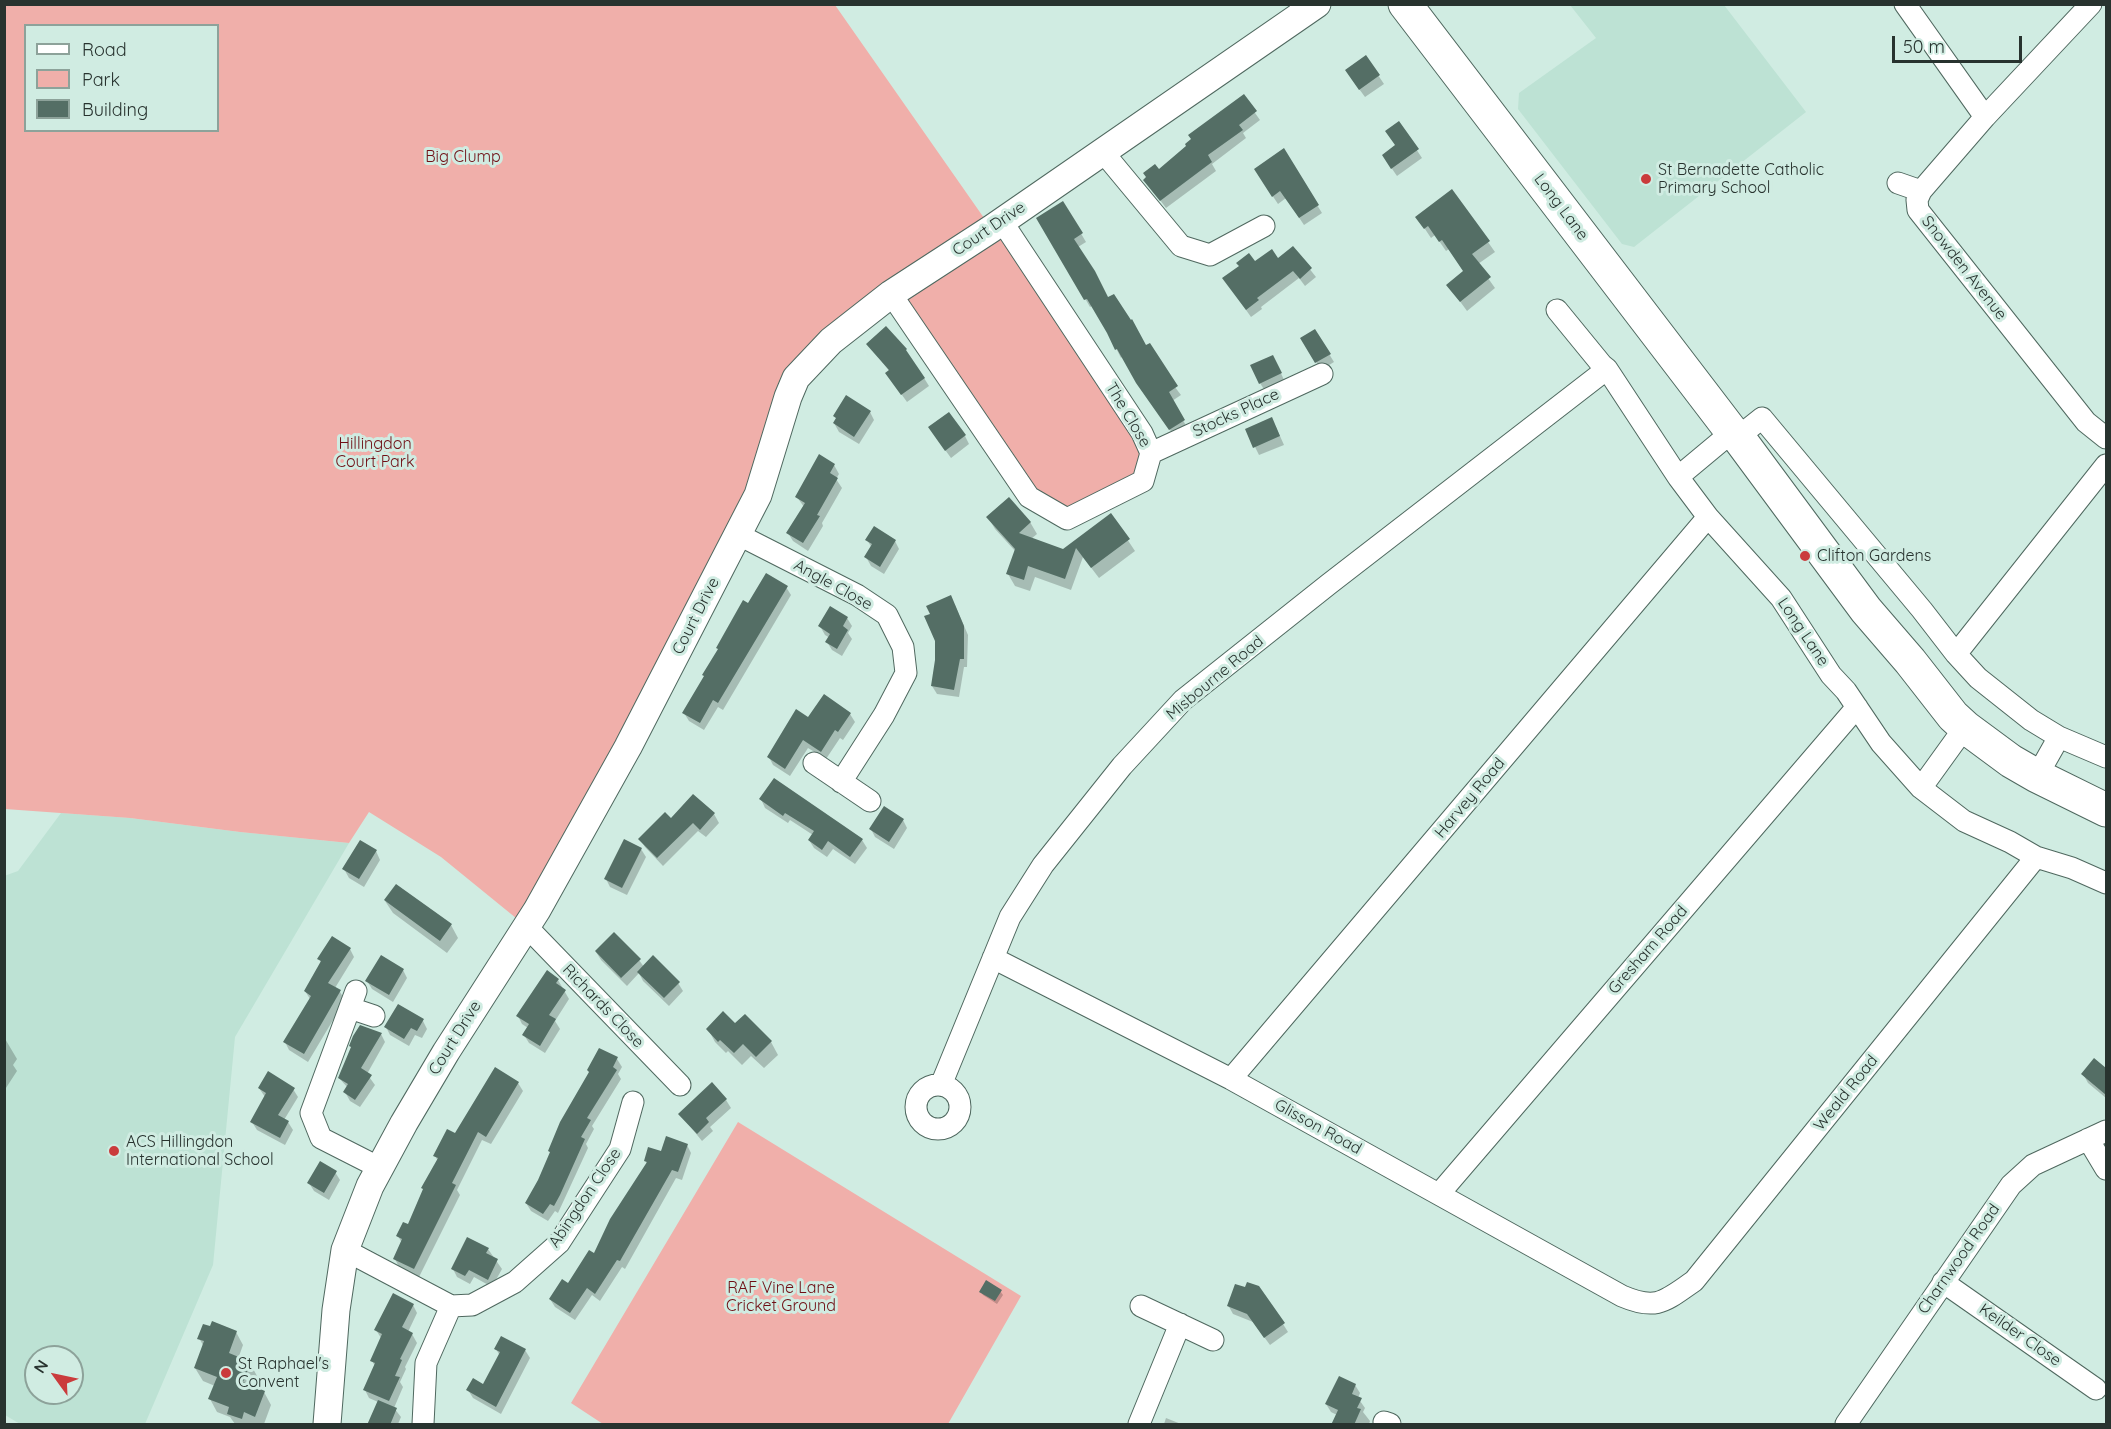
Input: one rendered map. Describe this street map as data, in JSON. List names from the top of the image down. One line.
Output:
{"streets":{"main road":["Long Lane"],"street":["Court Drive","Snowden Avenue","Stocks Place","The Close","Angle Close","Misbourne Road","Harvey Road","Gresham Road","Richards Close","Weald Road","Glisson Road","Abingdon Close","Charnwood Road","Keilder Close"]},"crossings":[["Long Lane","Misbourne Road"],["Long Lane","Harvey Road"],["Long Lane","Gresham Road"],["Long Lane","Weald Road"],["Court Drive","The Close"],["Court Drive","Angle Close"],["Court Drive","Richards Close"],["Stocks Place","The Close"],["Misbourne Road","Glisson Road"],["Harvey Road","Glisson Road"],["Gresham Road","Glisson Road"],["Weald Road","Glisson Road"],["Charnwood Road","Keilder Close"]],"parks":["Big Clump","Hillingdon Court Park","RAF Vine Lane Cricket Ground"],"places":["St Bernadette Catholic Primary School","Clifton Gardens","ACS Hillingdon International School","St Raphael's Convent"],"legend":["Road","Park","Building"],"scale_bar":"50 m","north":"top left"}
